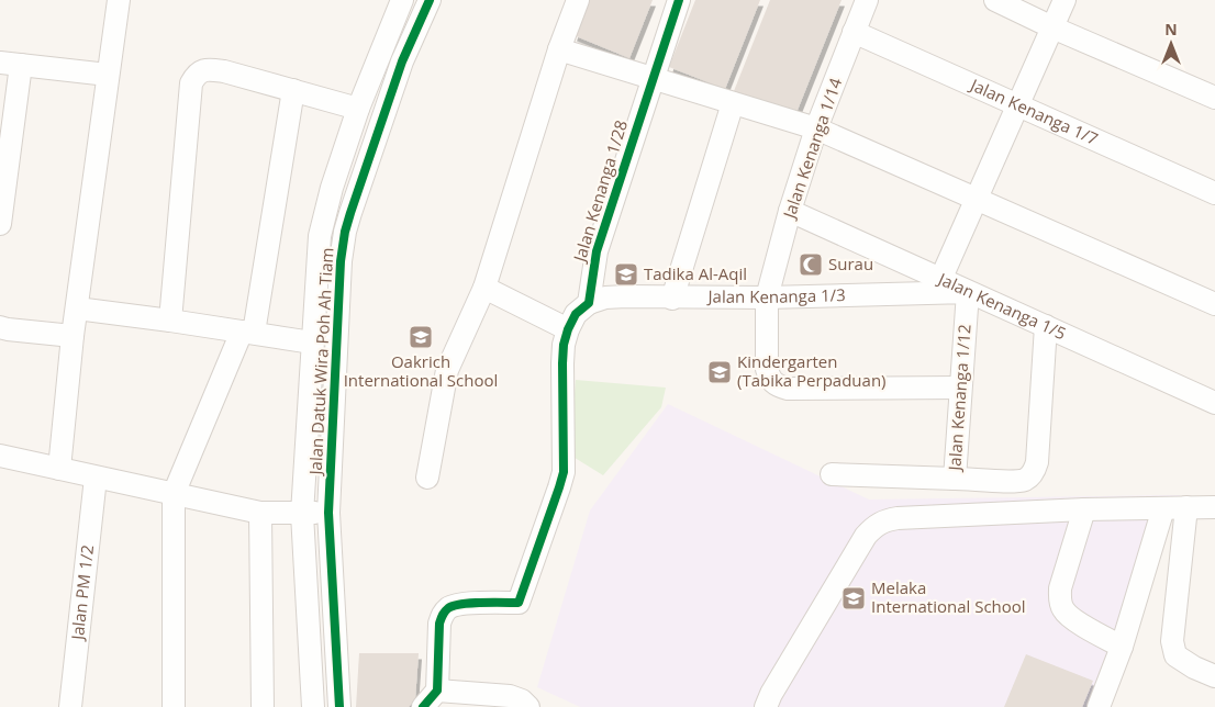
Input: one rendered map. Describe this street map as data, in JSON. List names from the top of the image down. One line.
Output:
{"streets":{"street":["Jalan Kenanga 1/7","Jalan Kenanga 1/14","Jalan Kenanga 1/28","Jalan Kenanga 1/3","Jalan Kenanga 1/5","Jalan Datuk Wira Poh Ah Tiam","Jalan Kenanga 1/12","Jalan PM 1/2"]},"crossings":[["Jalan Kenanga 1/7","Jalan Kenanga 1/14"],["Jalan Kenanga 1/14","Jalan Kenanga 1/3"],["Jalan Kenanga 1/14","Jalan Kenanga 1/5"],["Jalan Kenanga 1/14","Jalan Kenanga 1/12"],["Jalan Kenanga 1/28","Jalan Kenanga 1/3"],["Jalan Kenanga 1/3","Jalan Kenanga 1/5"],["Jalan Kenanga 1/3","Jalan Kenanga 1/12"],["Jalan Kenanga 1/5","Jalan Kenanga 1/12"]],"places":{"mosque":["Surau"],"school or university":["Tadika Al-Aqil","Oakrich International School","Kindergarten (Tabika Perpaduan)","Melaka International School"]},"north":"top"}
